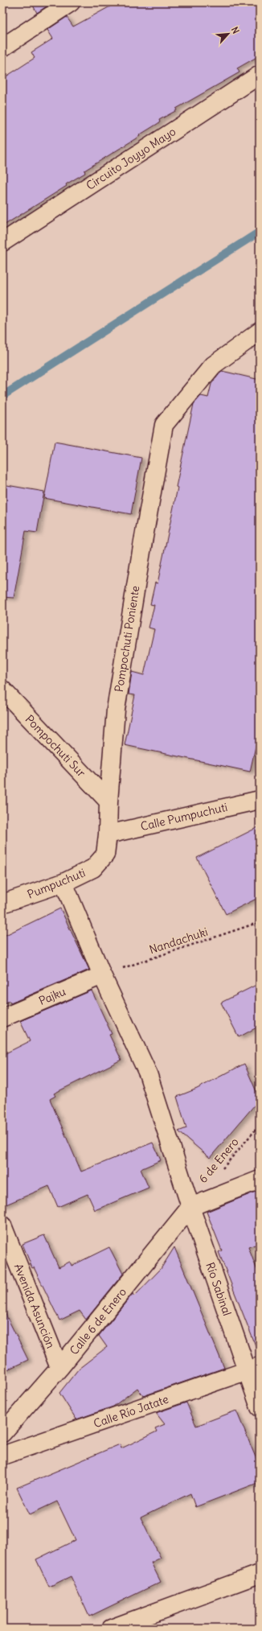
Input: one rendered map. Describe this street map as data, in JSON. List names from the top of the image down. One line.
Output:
{"streets":{"street":["Circuito Joyyo Mayo","Pompochuti Poniente","Pompochuti Sur","Calle Pumpuchuti","Pumpuchuti","Pajku","Río Sabinal","Avenida Asunción","Calle 6 de Enero","Calle Río Jatate"],"path":["Nandachuki","6 de Enero"]},"crossings":[["Pompochuti Poniente","Pompochuti Sur"],["Pompochuti Poniente","Calle Pumpuchuti"],["Pompochuti Poniente","Pumpuchuti"],["Pumpuchuti","Río Sabinal"],["Nandachuki","Pajku"],["Nandachuki","Río Sabinal"],["Pajku","Río Sabinal"],["Río Sabinal","Calle 6 de Enero"],["Río Sabinal","Calle Río Jatate"],["Avenida Asunción","Calle 6 de Enero"]],"north":"top right"}
